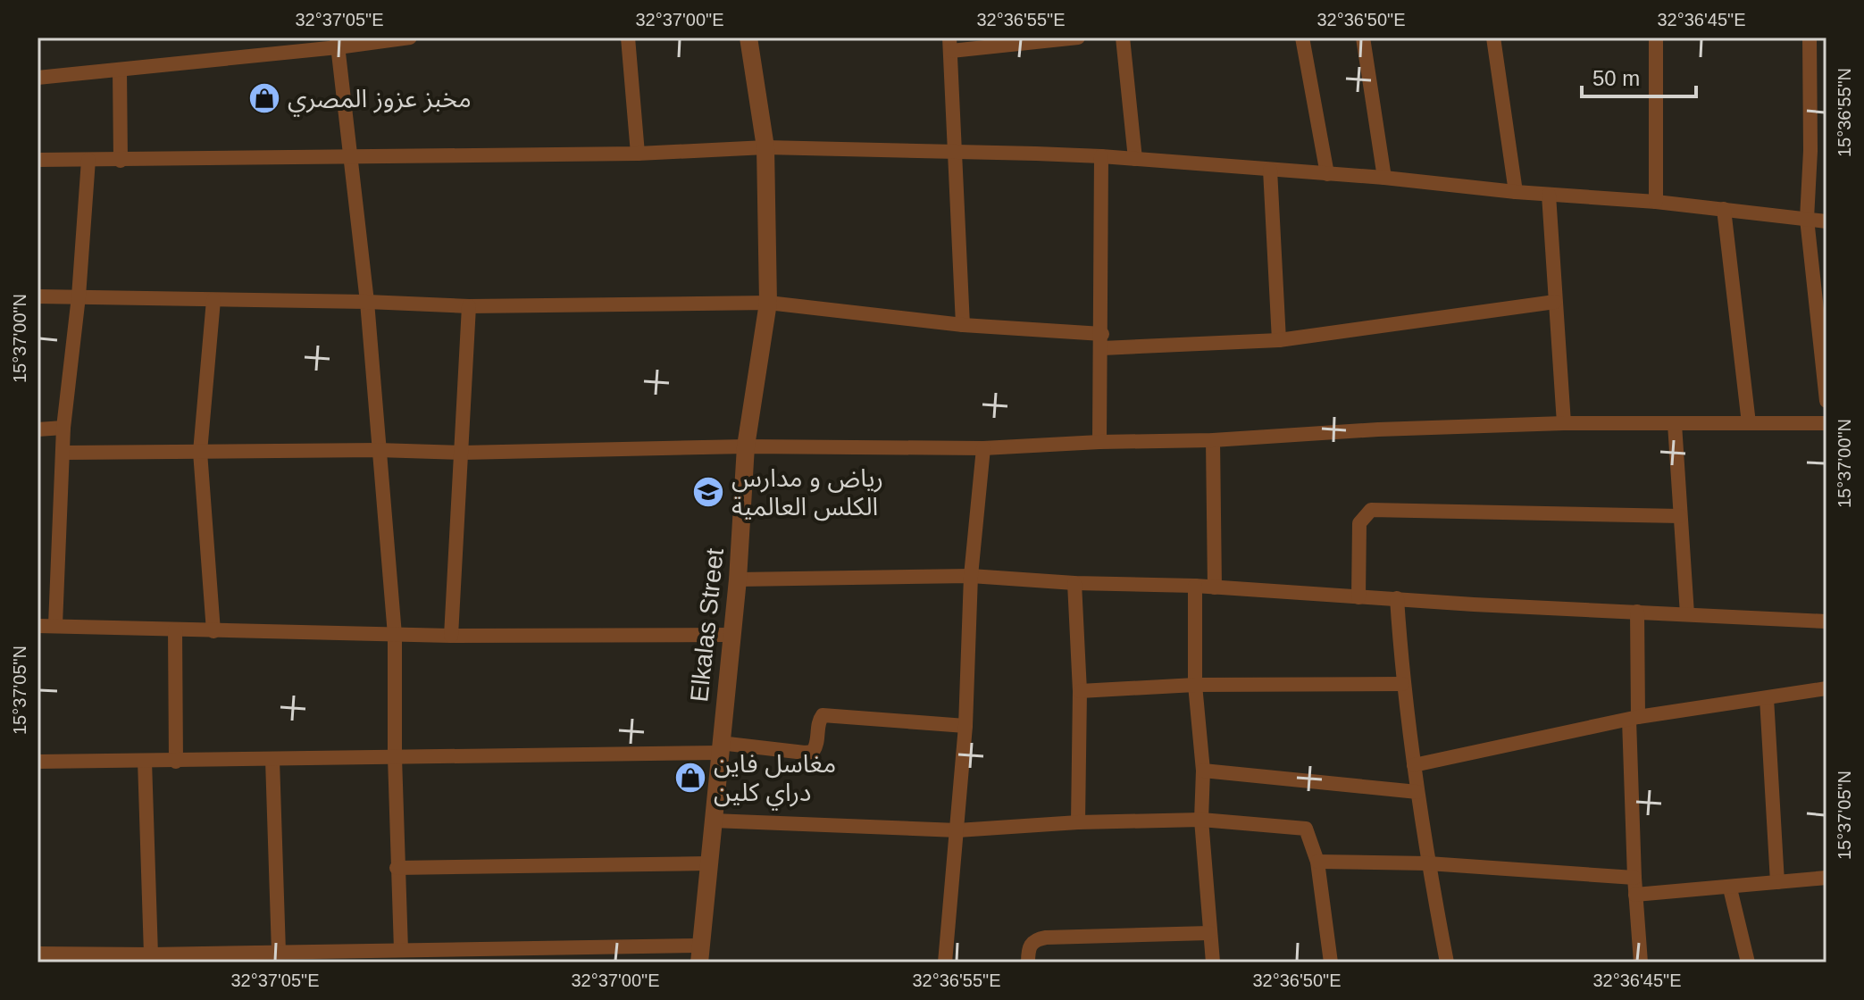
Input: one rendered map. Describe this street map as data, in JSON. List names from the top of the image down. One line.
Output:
{"streets":{"street":["Elkalas Street"]},"places":{"shop":["مخبز عزوز المصري","مغاسل فاين دراي كلين"],"school or university":["رياض و مدارس الكلس العالمية"]},"scale_bar":"50 m","coordinates":["32°37'05\"E","32°37'00\"E","32°36'55\"E","32°36'50\"E","32°36'45\"E","15°36'55\"N","15°37'00\"N","15°37'05\"N"]}
